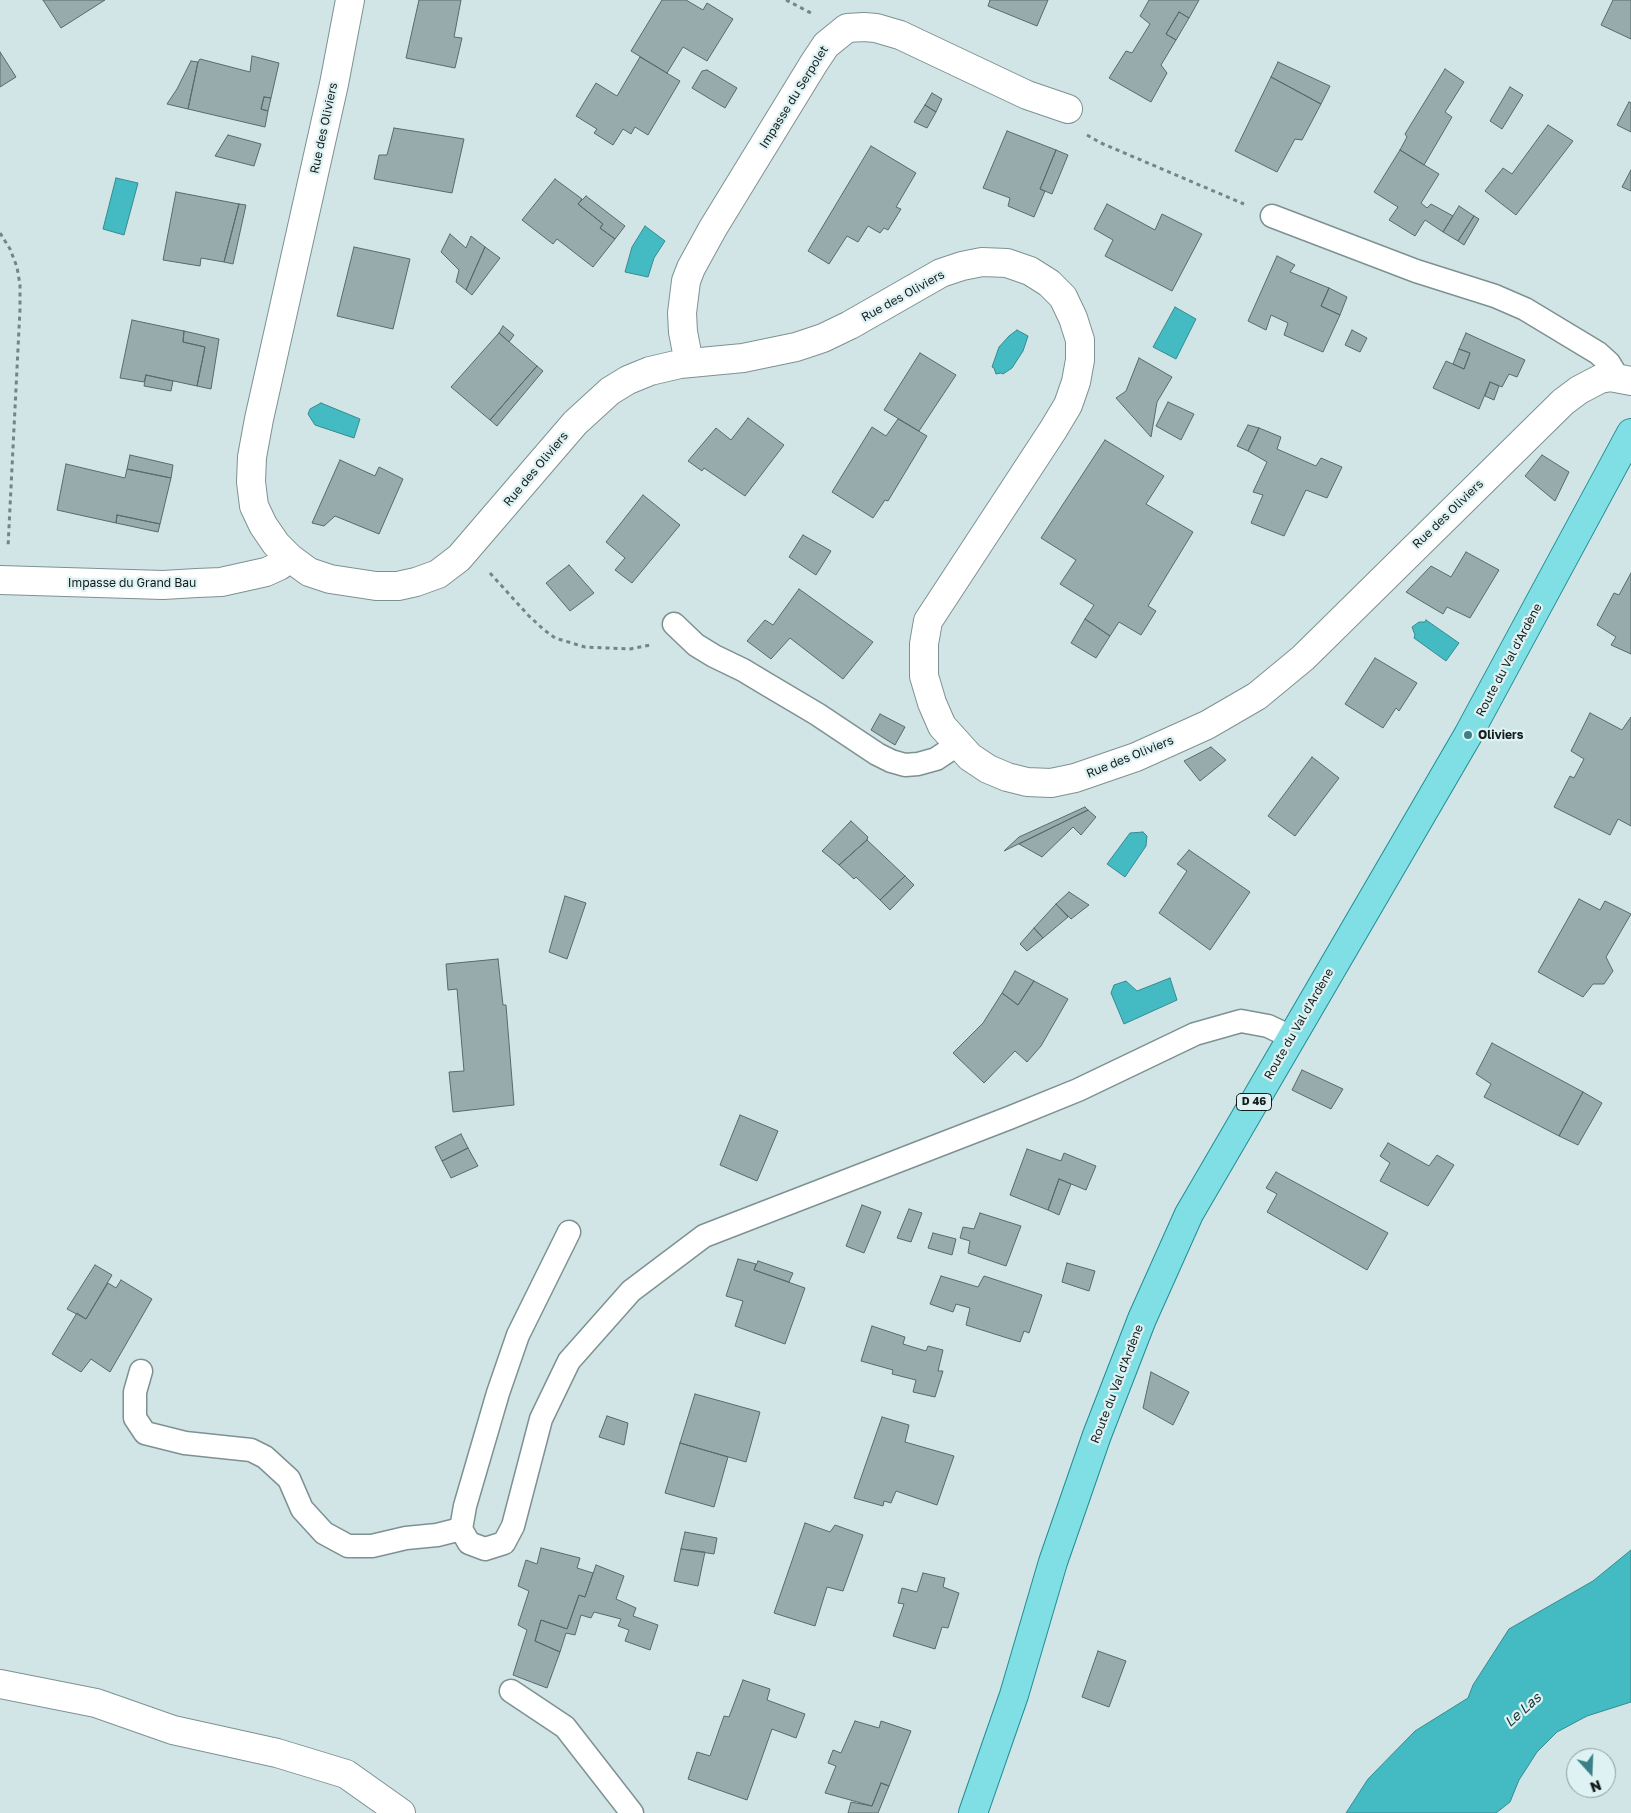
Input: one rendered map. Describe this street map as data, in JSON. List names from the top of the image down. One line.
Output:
{"streets":{"main road":["Route du Val d'Ardène","D 46"],"street":["Impasse du Serpolet","Rue des Oliviers","Impasse du Grand Bau"]},"crossings":[["Impasse du Serpolet","Rue des Oliviers"],["Rue des Oliviers","Impasse du Grand Bau"]],"water":["Le Las"],"places":["Oliviers"],"north":"bottom"}
